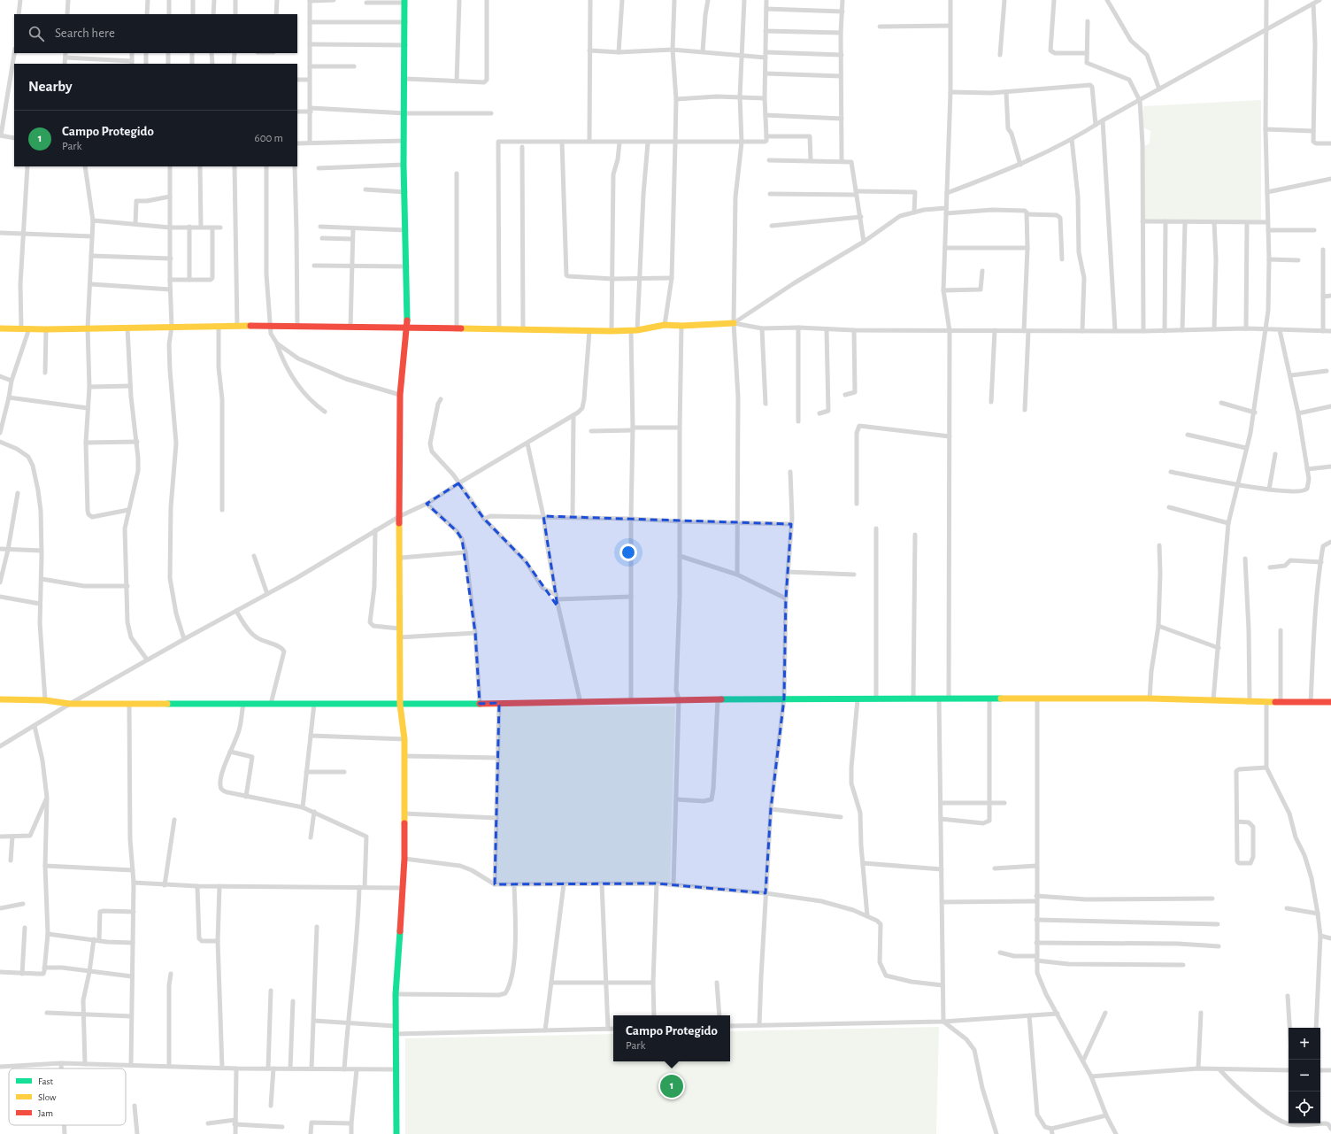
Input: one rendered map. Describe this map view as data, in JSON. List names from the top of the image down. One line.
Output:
{"legend":["Fast","Slow","Jam"],"page":{"search":"Search here","heading":"Nearby","list":[{"mark":"1","name":"Campo Protegido","note":"Park","value":"600 m"}],"popup":["Campo Protegido","Park"],"map_buttons":["+","−"],"pins":"1"}}
